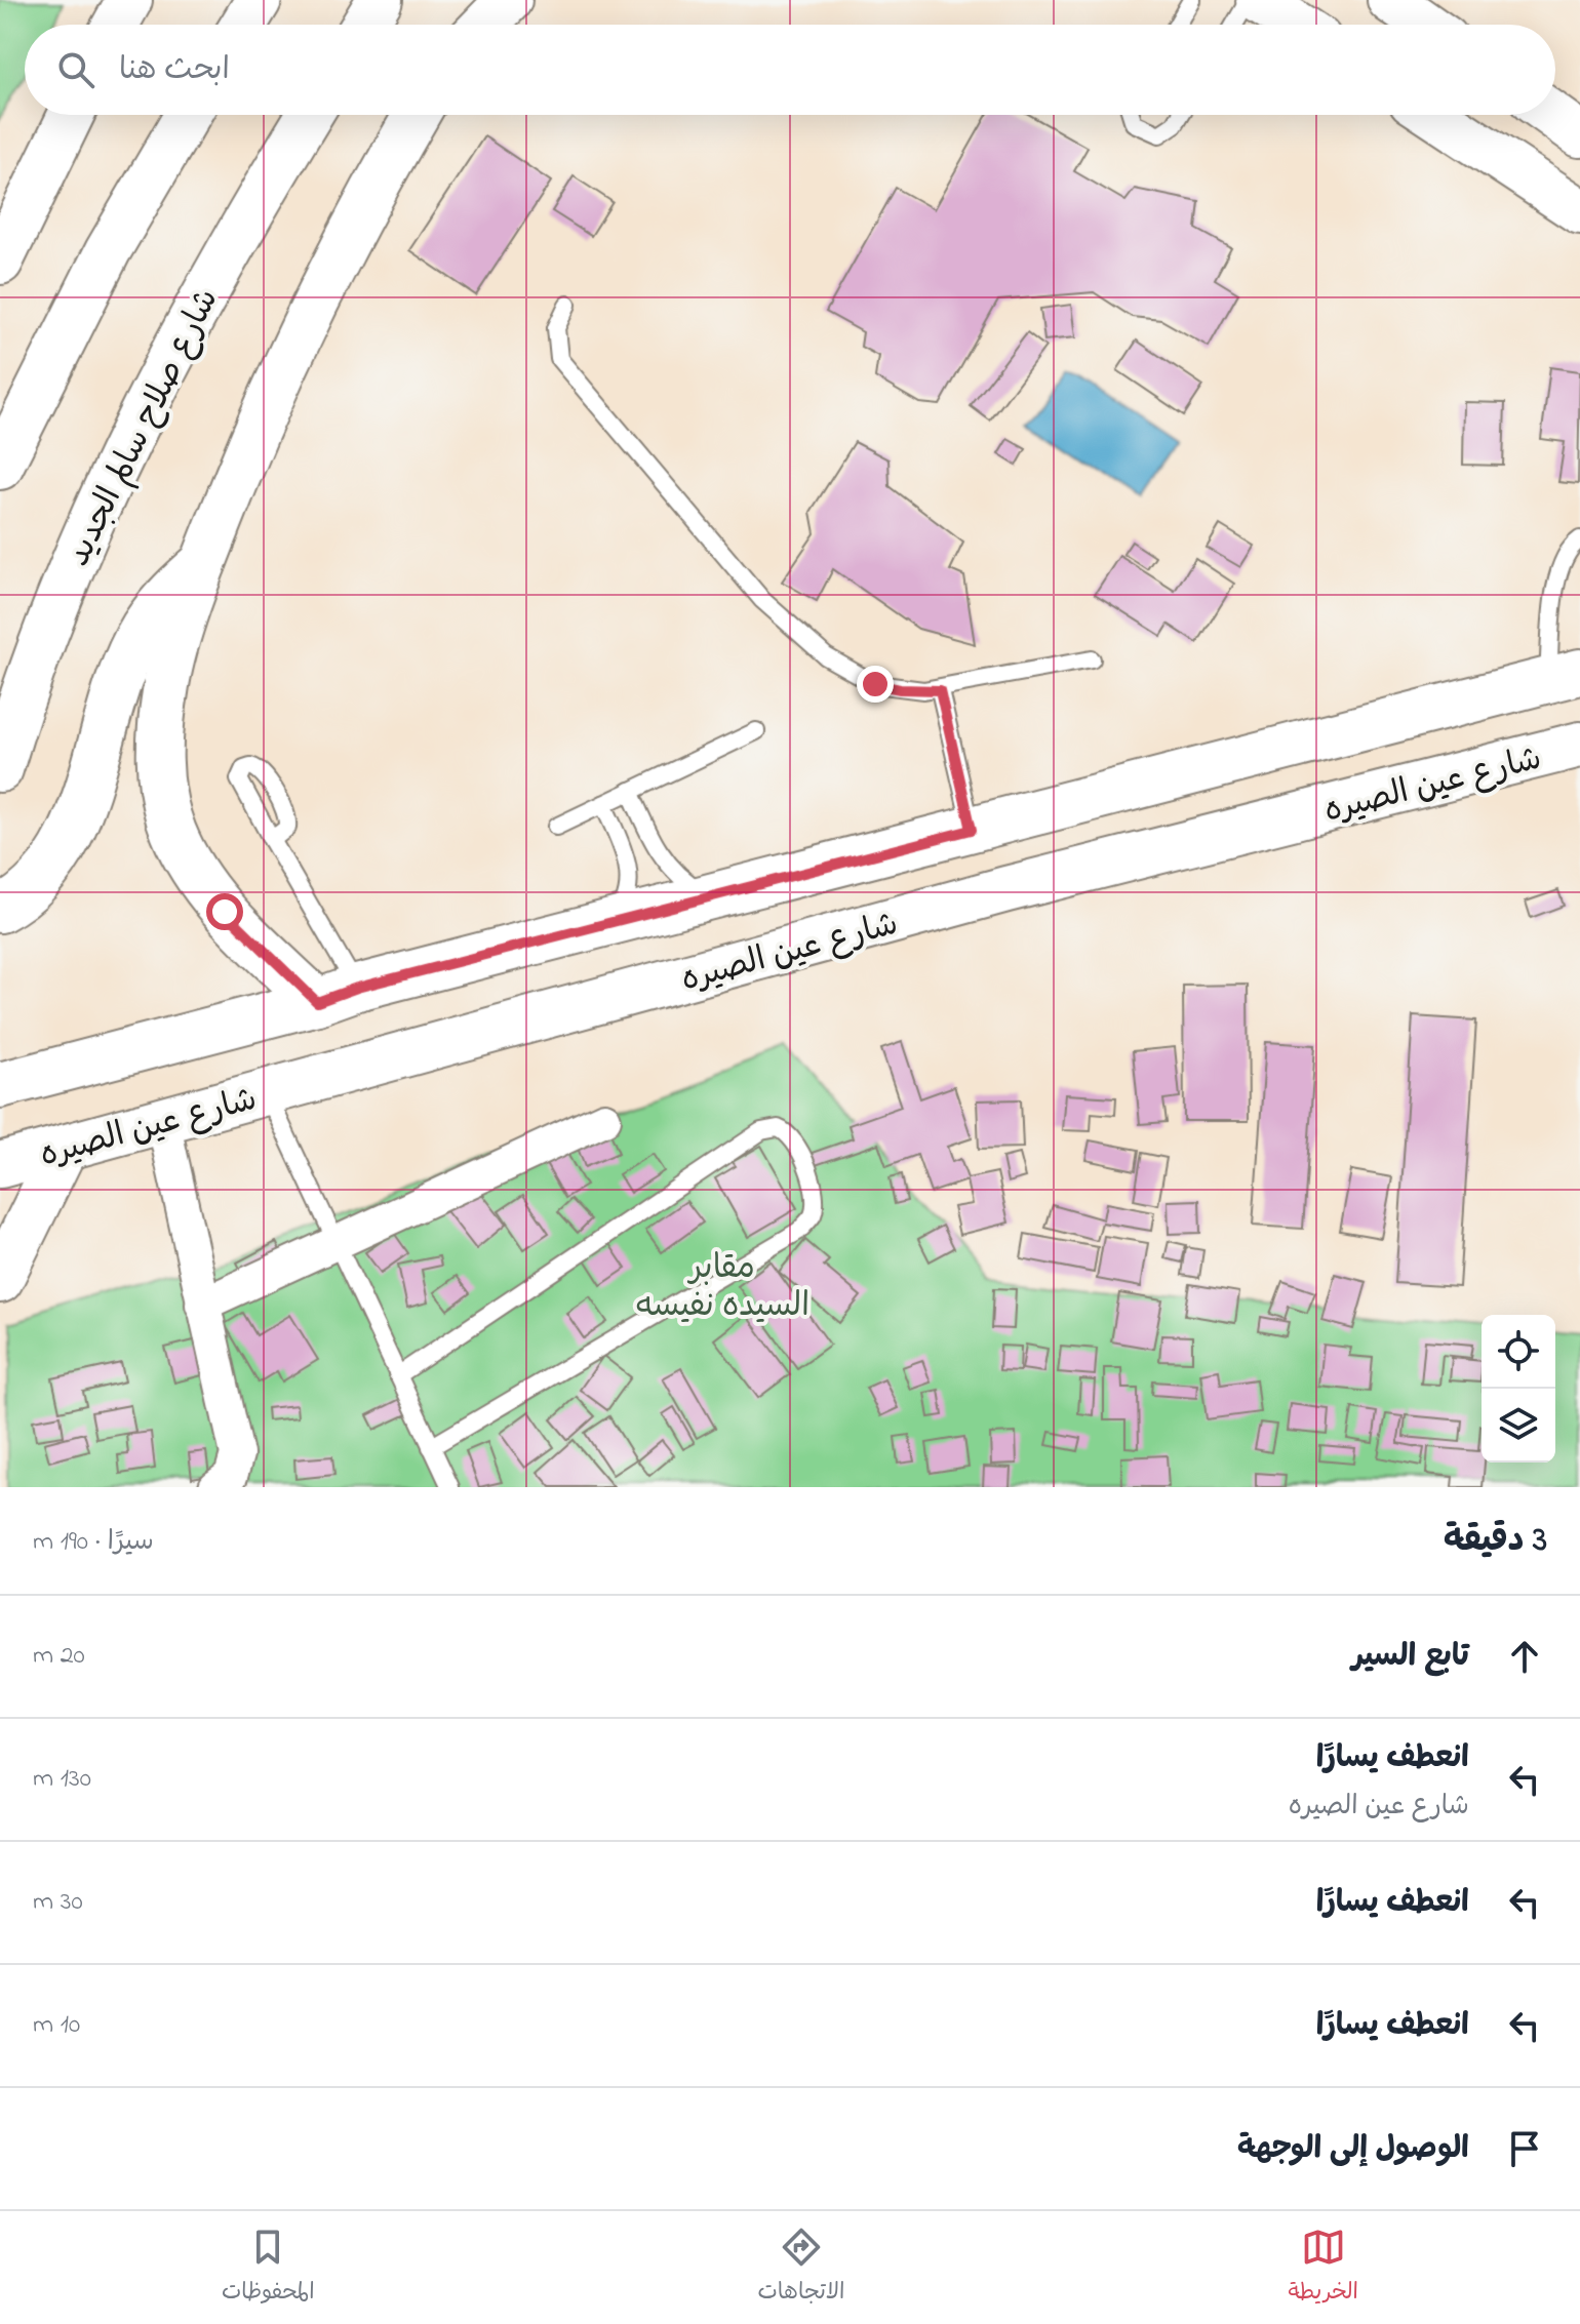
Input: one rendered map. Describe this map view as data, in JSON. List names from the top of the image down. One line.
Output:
{"streets":{"main road":["شارع صلاح سالم الجديد","شارع عين الصيره"]},"parks":["مقابر السيده نفيسه"],"page":{"search":"ابحث هنا","heading":["3 دقيقة","سيرًا · 190 m"],"list":[["تابع السير","20 m"],["انعطف يسارًا","شارع عين الصيره","130 m"],["انعطف يسارًا","30 m"],["انعطف يسارًا","10 m"],"الوصول إلى الوجهة"],"nav":["الخريطة","الاتجاهات","المحفوظات"]}}
